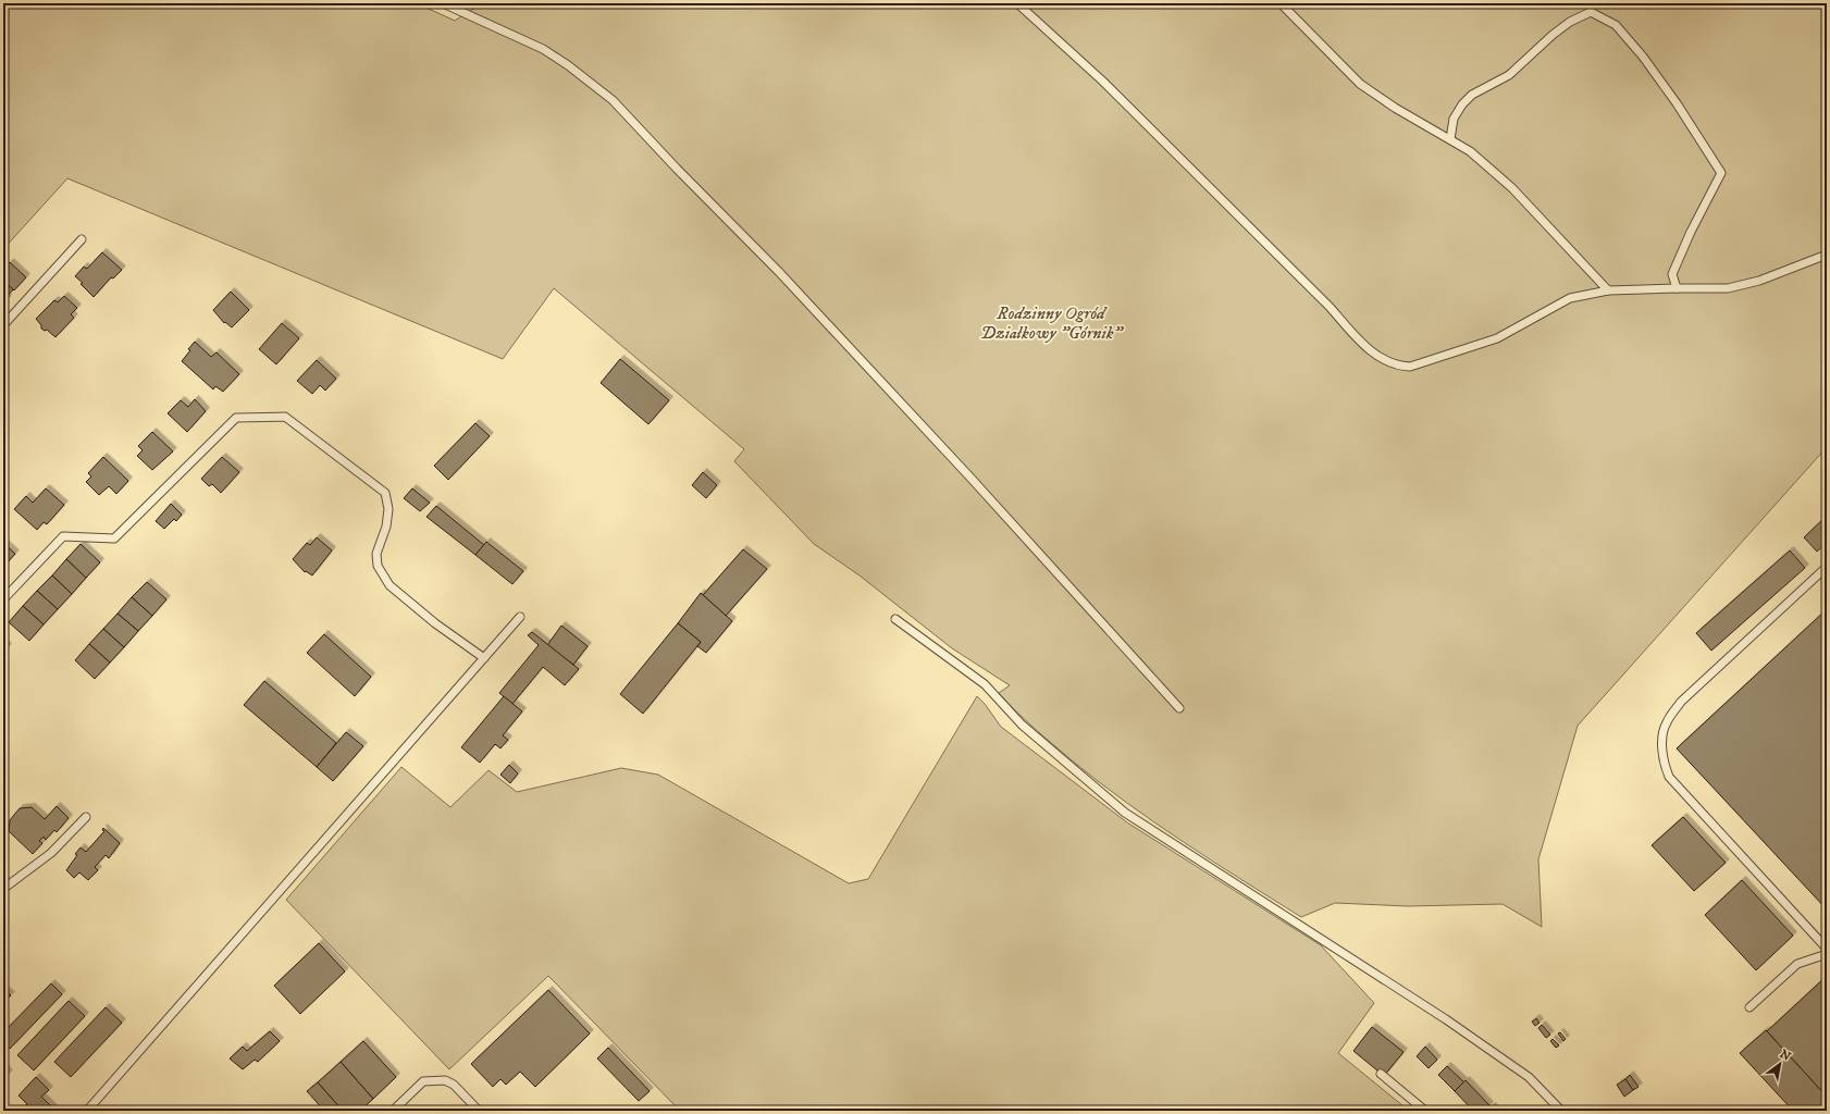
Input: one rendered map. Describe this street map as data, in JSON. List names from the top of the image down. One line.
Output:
{"parks":["Rodzinny Ogród Działkowy \"Górnik\""],"north":"top right"}
